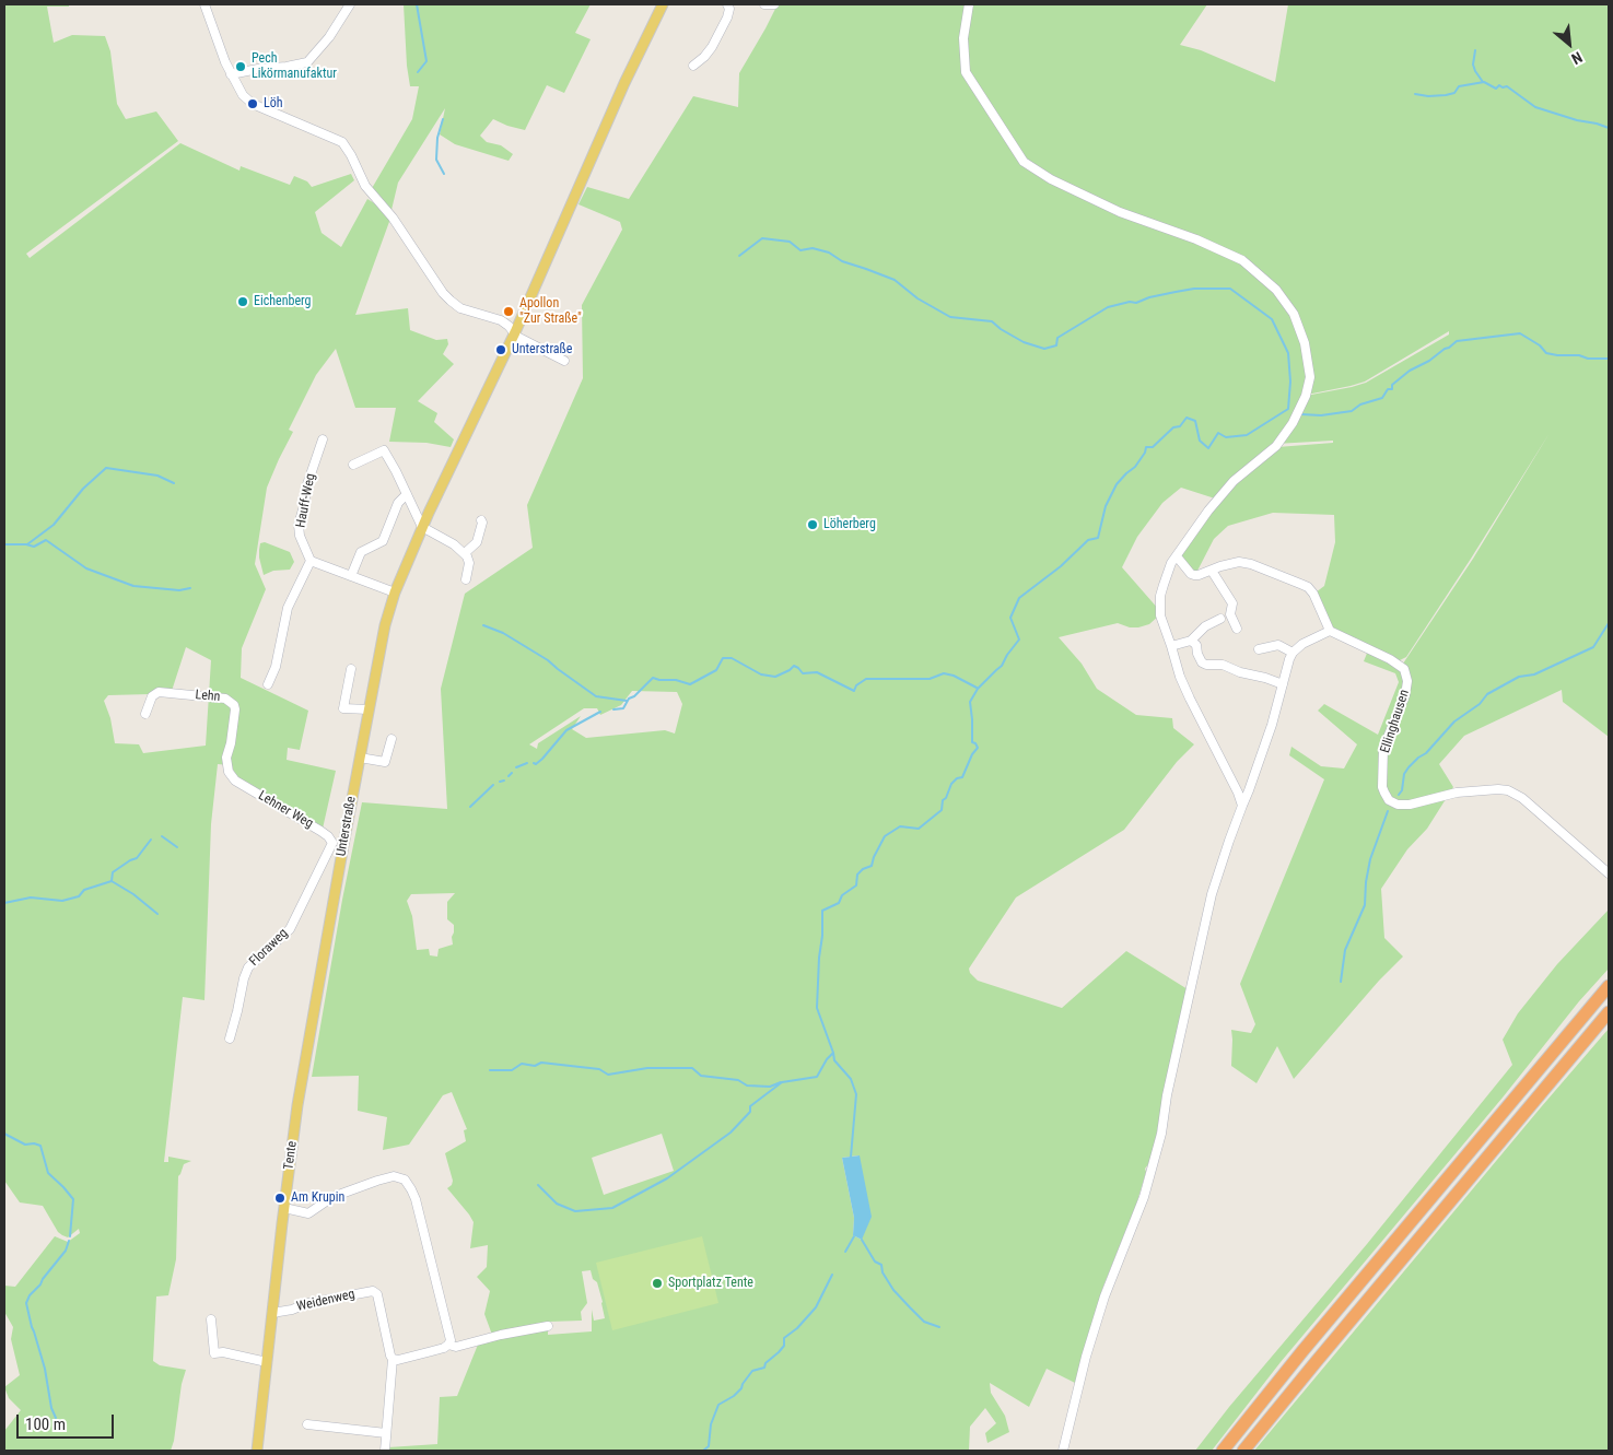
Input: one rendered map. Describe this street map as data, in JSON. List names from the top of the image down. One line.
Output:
{"streets":{"main road":["Unterstraße","Tente"],"street":["Hauff-Weg","Lehn","Ellinghausen","Lehner Weg","Floraweg","Weidenweg"]},"crossings":[["Lehn","Lehner Weg"],["Lehner Weg","Unterstraße"],["Lehner Weg","Floraweg"],["Unterstraße","Floraweg"],["Unterstraße","Tente"],["Tente","Weidenweg"]],"places":["Pech Likörmanufaktur","Löh","Eichenberg","Apollon \"Zur Straße\"","Unterstraße","Löherberg","Am Krupin","Sportplatz Tente"],"scale_bar":"100 m","north":"bottom right"}
